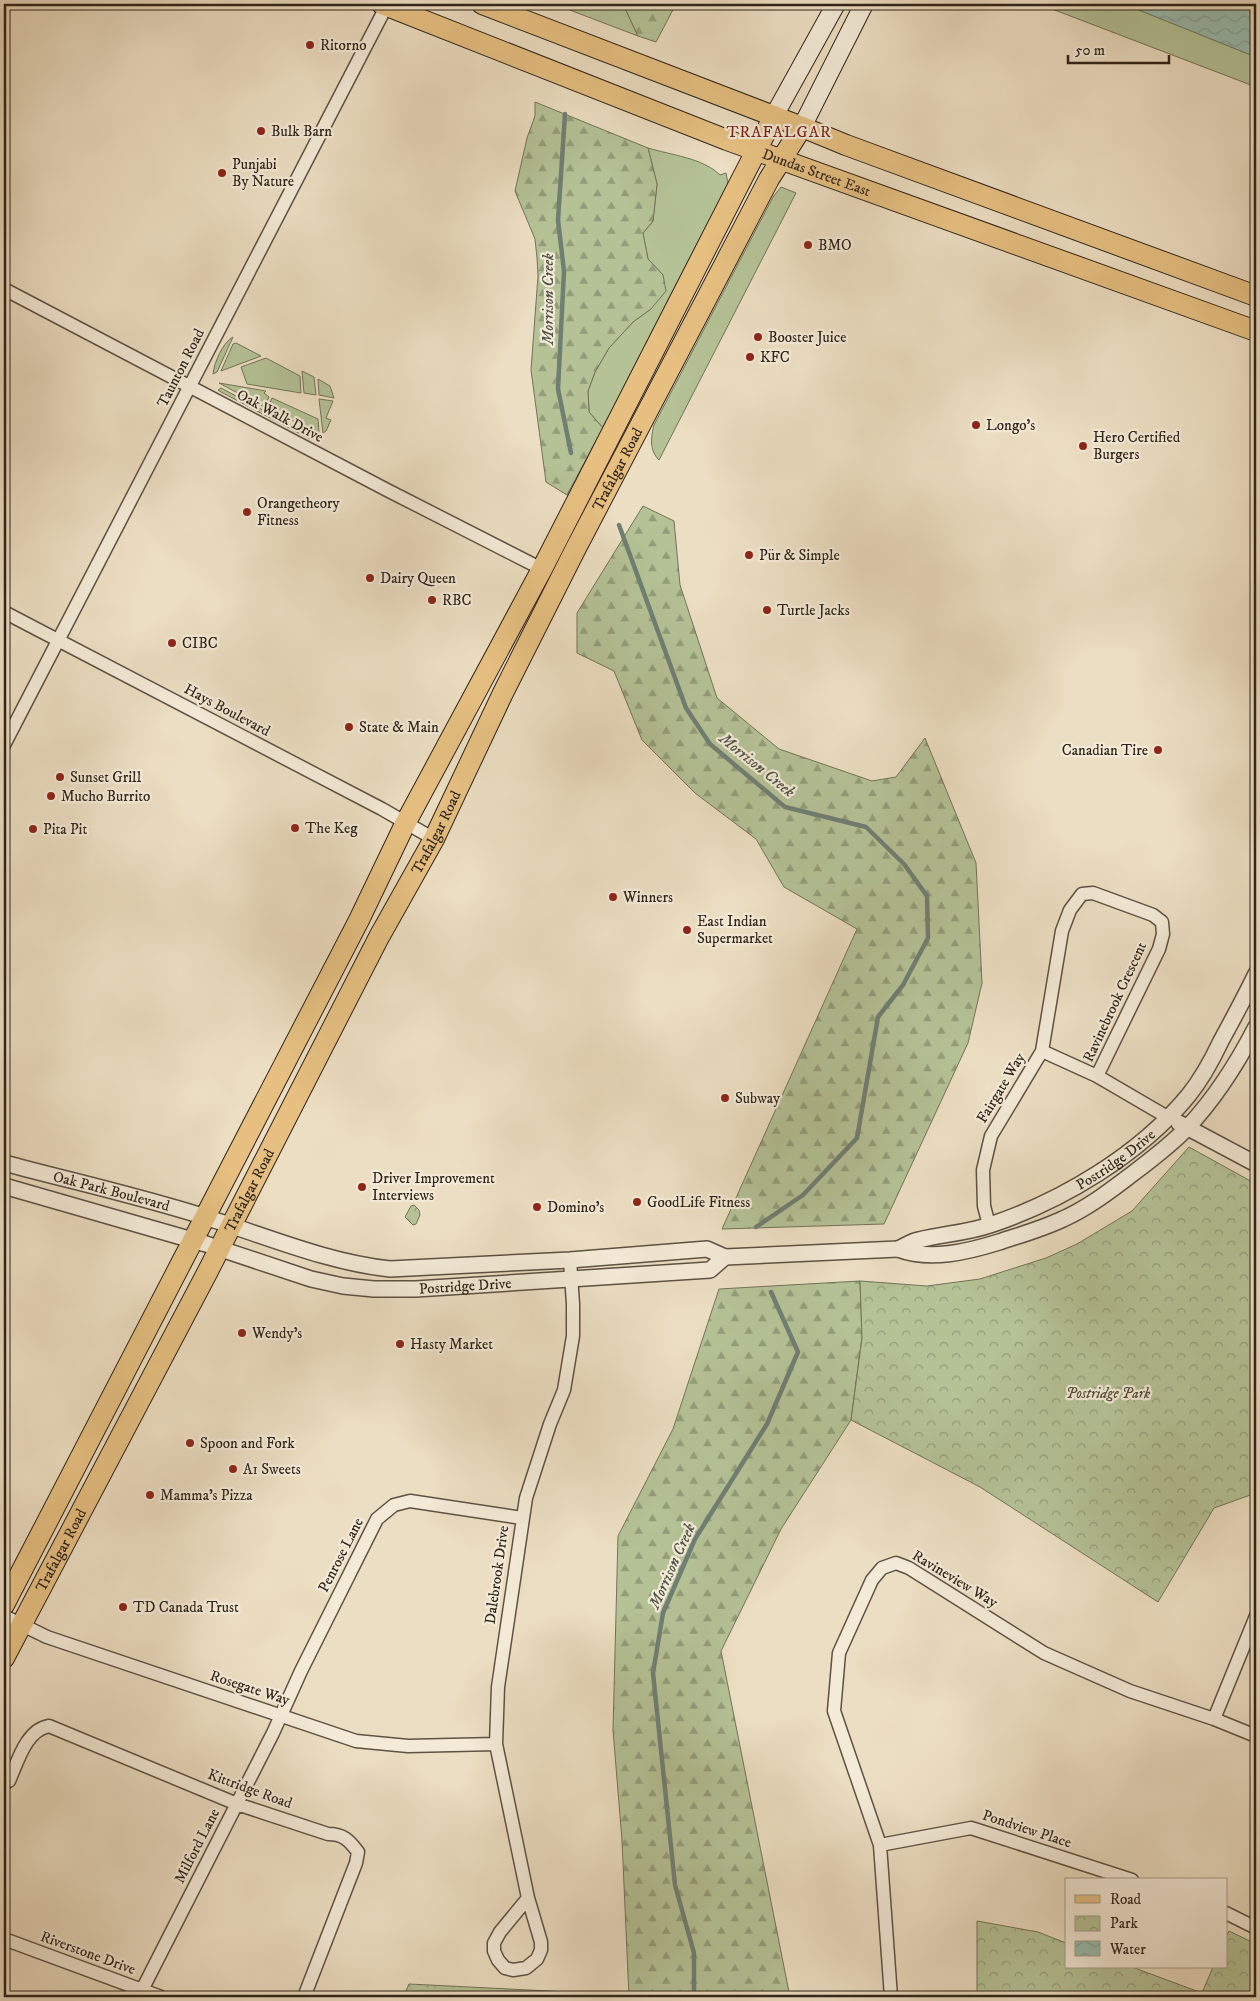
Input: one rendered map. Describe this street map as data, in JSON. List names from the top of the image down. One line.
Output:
{"streets":{"main road":["Dundas Street East","Trafalgar Road"],"street":["Taunton Road","Oak Walk Drive","Hays Boulevard","Ravinebrook Crescent","Fairgate Way","Postridge Drive","Oak Park Boulevard","Penrose Lane","Dalebrook Drive","Ravineview Way","Rosegate Way","Kittridge Road","Pondview Place","Milford Lane","Riverstone Drive"]},"crossings":[["Dundas Street East","Taunton Road"],["Dundas Street East","Trafalgar Road"],["Taunton Road","Oak Walk Drive"],["Taunton Road","Hays Boulevard"],["Oak Walk Drive","Trafalgar Road"],["Trafalgar Road","Hays Boulevard"],["Trafalgar Road","Postridge Drive"],["Trafalgar Road","Oak Park Boulevard"],["Trafalgar Road","Rosegate Way"],["Ravinebrook Crescent","Fairgate Way"],["Fairgate Way","Postridge Drive"],["Postridge Drive","Oak Park Boulevard"],["Postridge Drive","Dalebrook Drive"],["Penrose Lane","Dalebrook Drive"],["Penrose Lane","Rosegate Way"],["Penrose Lane","Milford Lane"],["Dalebrook Drive","Rosegate Way"],["Ravineview Way","Pondview Place"],["Rosegate Way","Milford Lane"],["Kittridge Road","Milford Lane"],["Milford Lane","Riverstone Drive"]],"districts":["TRAFALGAR"],"water":["Morrison Creek"],"parks":["Postridge Park"],"places":["Ritorno","Bulk Barn","Punjabi By Nature","BMO","Booster Juice","KFC","Longo's","Hero Certified Burgers","Orangetheory Fitness","Pür & Simple","Dairy Queen","RBC","Turtle Jacks","CIBC","State & Main","Canadian Tire","Sunset Grill","Mucho Burrito","The Keg","Pita Pit","Winners","East Indian Supermarket","Subway","Driver Improvement Interviews","GoodLife Fitness","Domino's","Wendy's","Hasty Market","Spoon and Fork","A1 Sweets","Mamma's Pizza","TD Canada Trust"],"legend":["Road","Park","Water"],"scale_bar":"50 m"}
